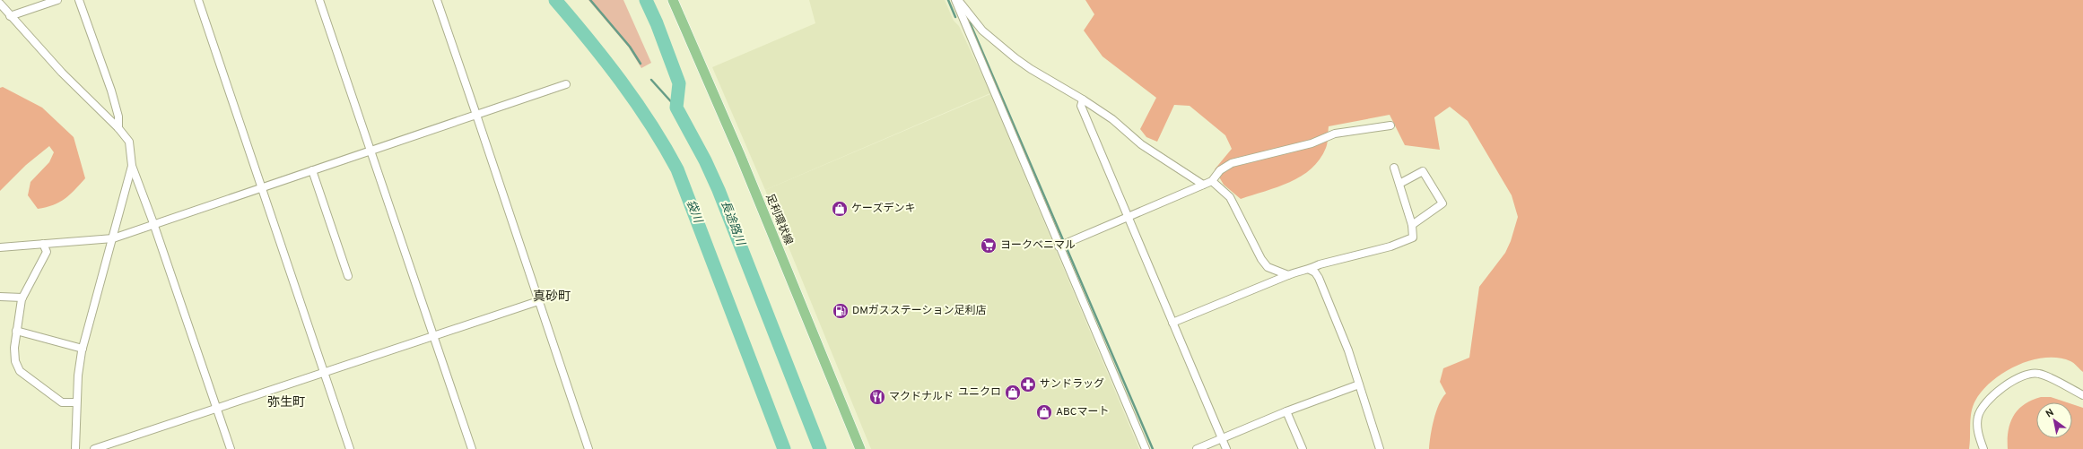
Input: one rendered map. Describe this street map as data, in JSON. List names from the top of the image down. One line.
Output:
{"streets":{"main road":["足利環状線"]},"districts":["真砂町","弥生町"],"water":["袋川","長途路川"],"places":{"shop":["ケーズデンキ","ユニクロ","ABCマート"],"supermarket":["ヨークベニマル"],"fuel station":["DMガスステーション足利店"],"pharmacy":["サンドラッグ"],"restaurant":["マクドナルド"]},"north":"top left"}
